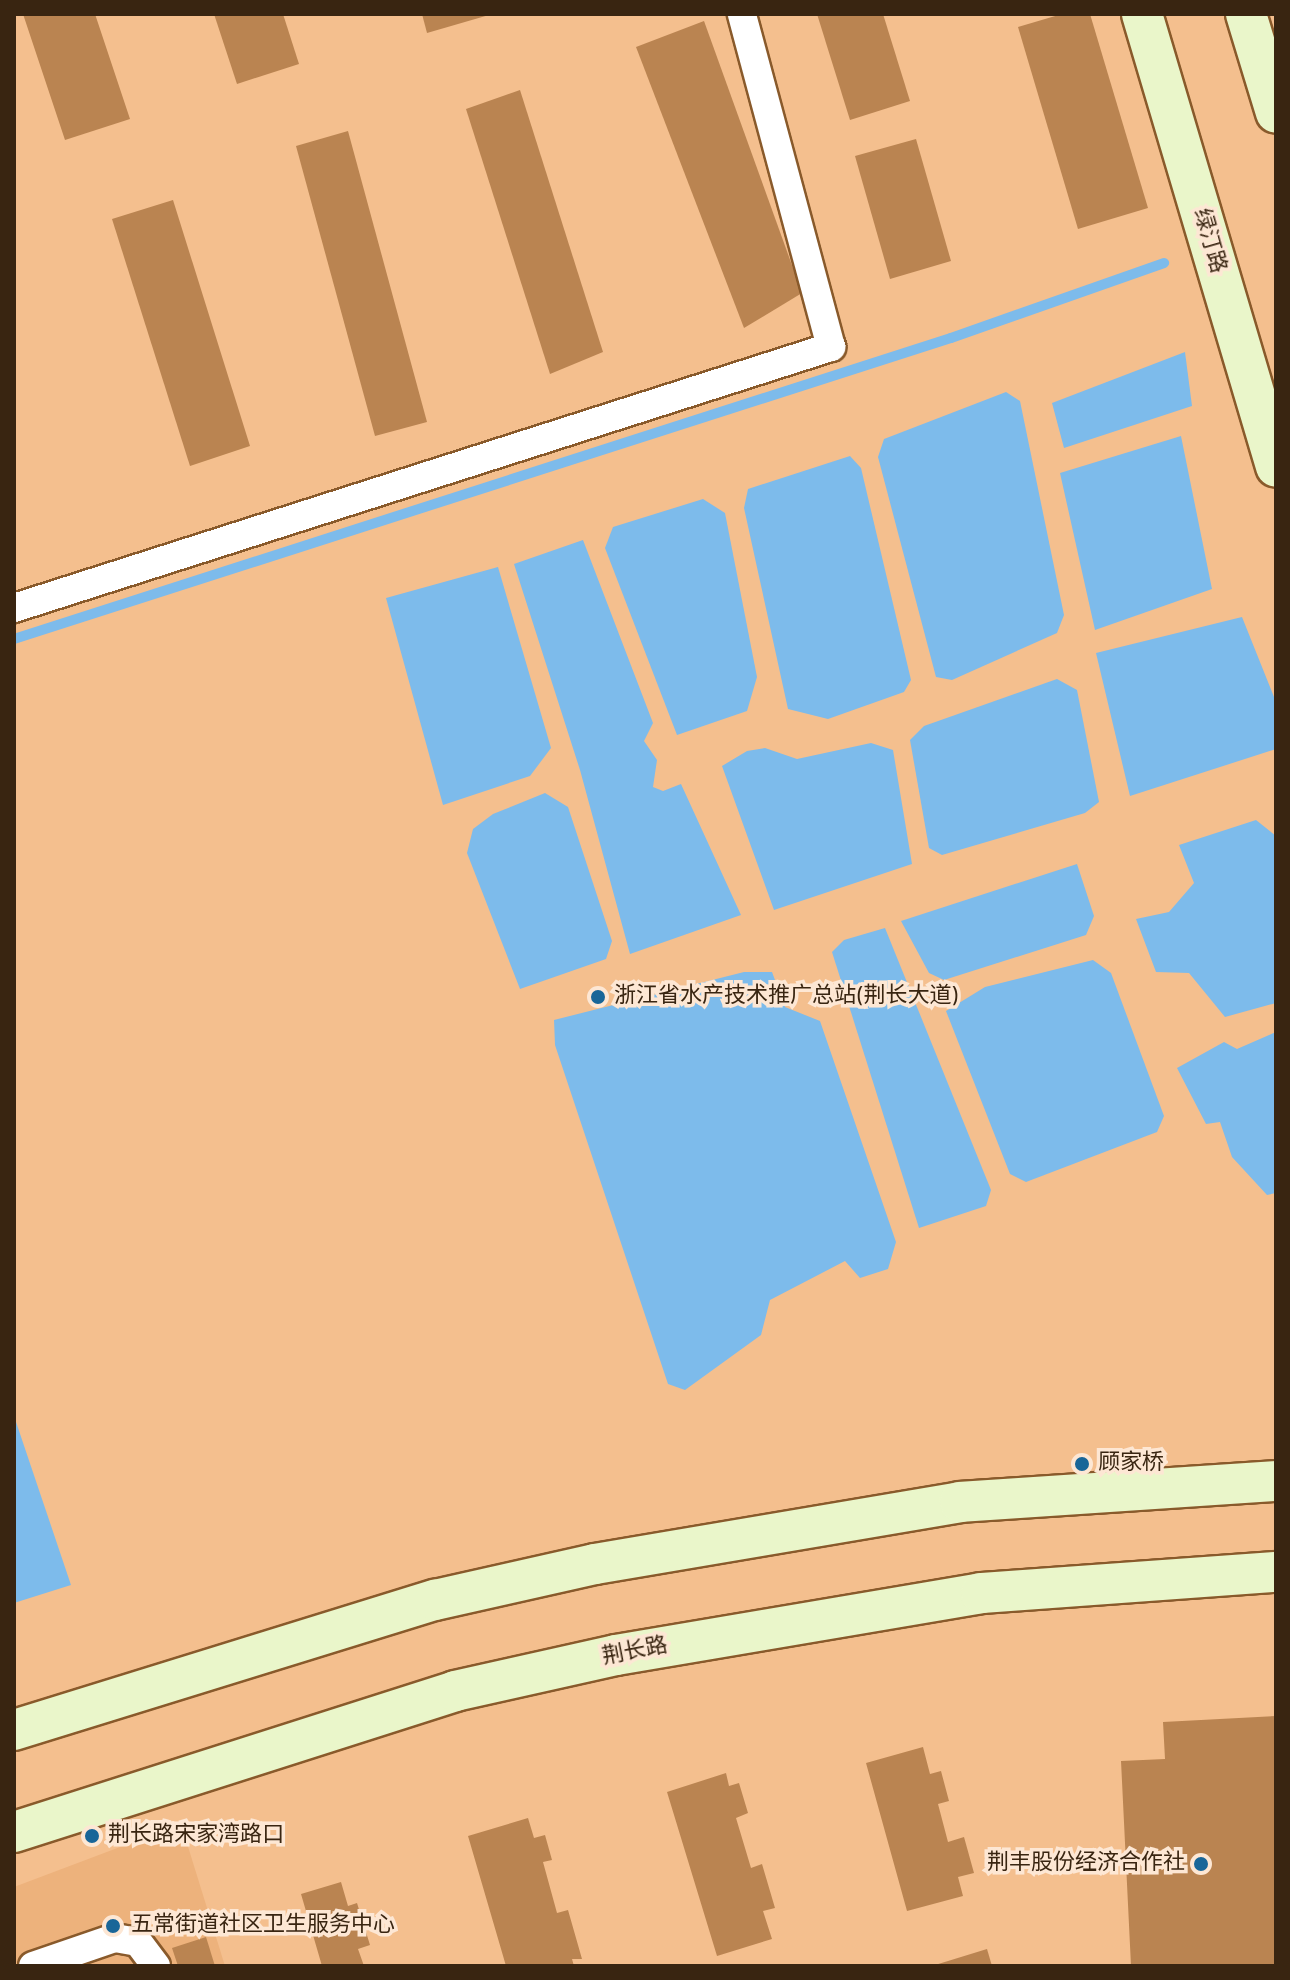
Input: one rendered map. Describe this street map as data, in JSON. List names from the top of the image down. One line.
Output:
{"streets":{"main road":["绿汀路","荆长路"]},"places":["浙江省水产技术推广总站(荆长大道)","顾家桥","荆长路宋家湾路口","荆丰股份经济合作社","五常街道社区卫生服务中心"]}
